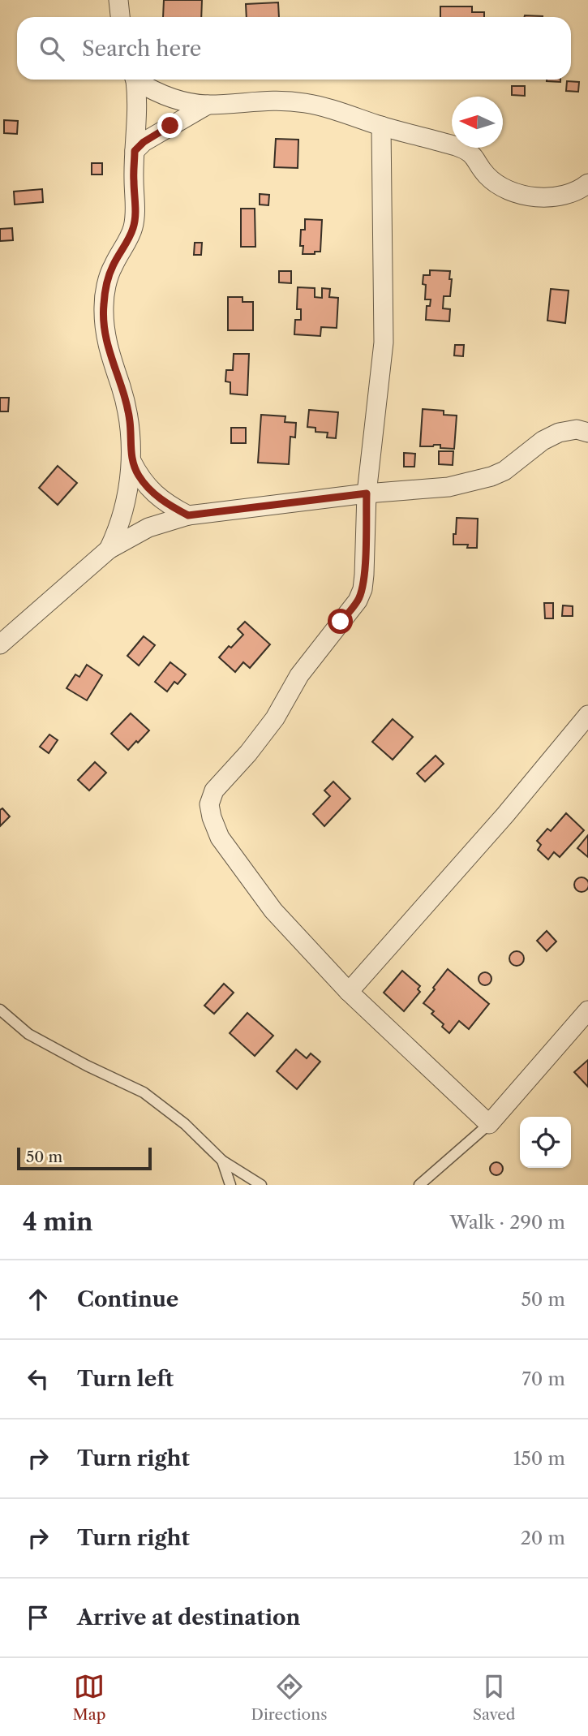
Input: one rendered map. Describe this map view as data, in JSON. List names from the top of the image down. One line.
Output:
{"scale_bar":"50 m","north":"left","page":{"search":"Search here","scale":"50 m","heading":["4 min","Walk · 290 m"],"list":[["Continue","50 m"],["Turn left","70 m"],["Turn right","150 m"],["Turn right","20 m"],"Arrive at destination"],"nav":["Map","Directions","Saved"]}}
